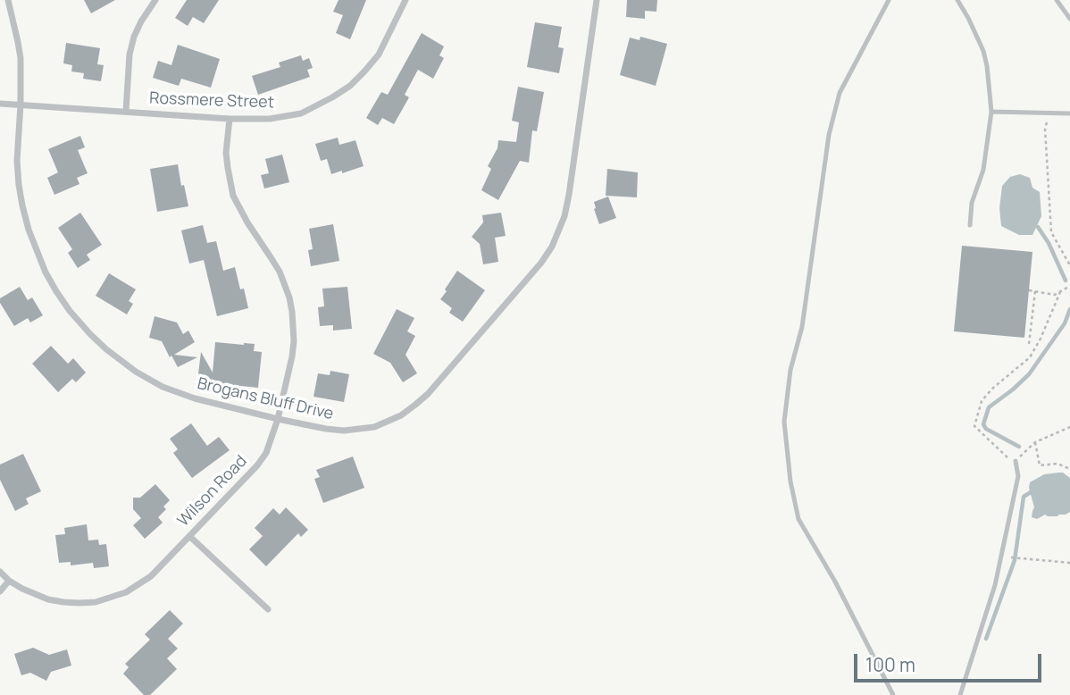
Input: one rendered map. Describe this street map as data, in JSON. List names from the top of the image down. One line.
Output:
{"streets":{"street":["Rossmere Street","Brogans Bluff Drive","Wilson Road"]},"crossings":[["Rossmere Street","Brogans Bluff Drive"],["Rossmere Street","Wilson Road"],["Brogans Bluff Drive","Wilson Road"]],"scale_bar":"100 m"}
